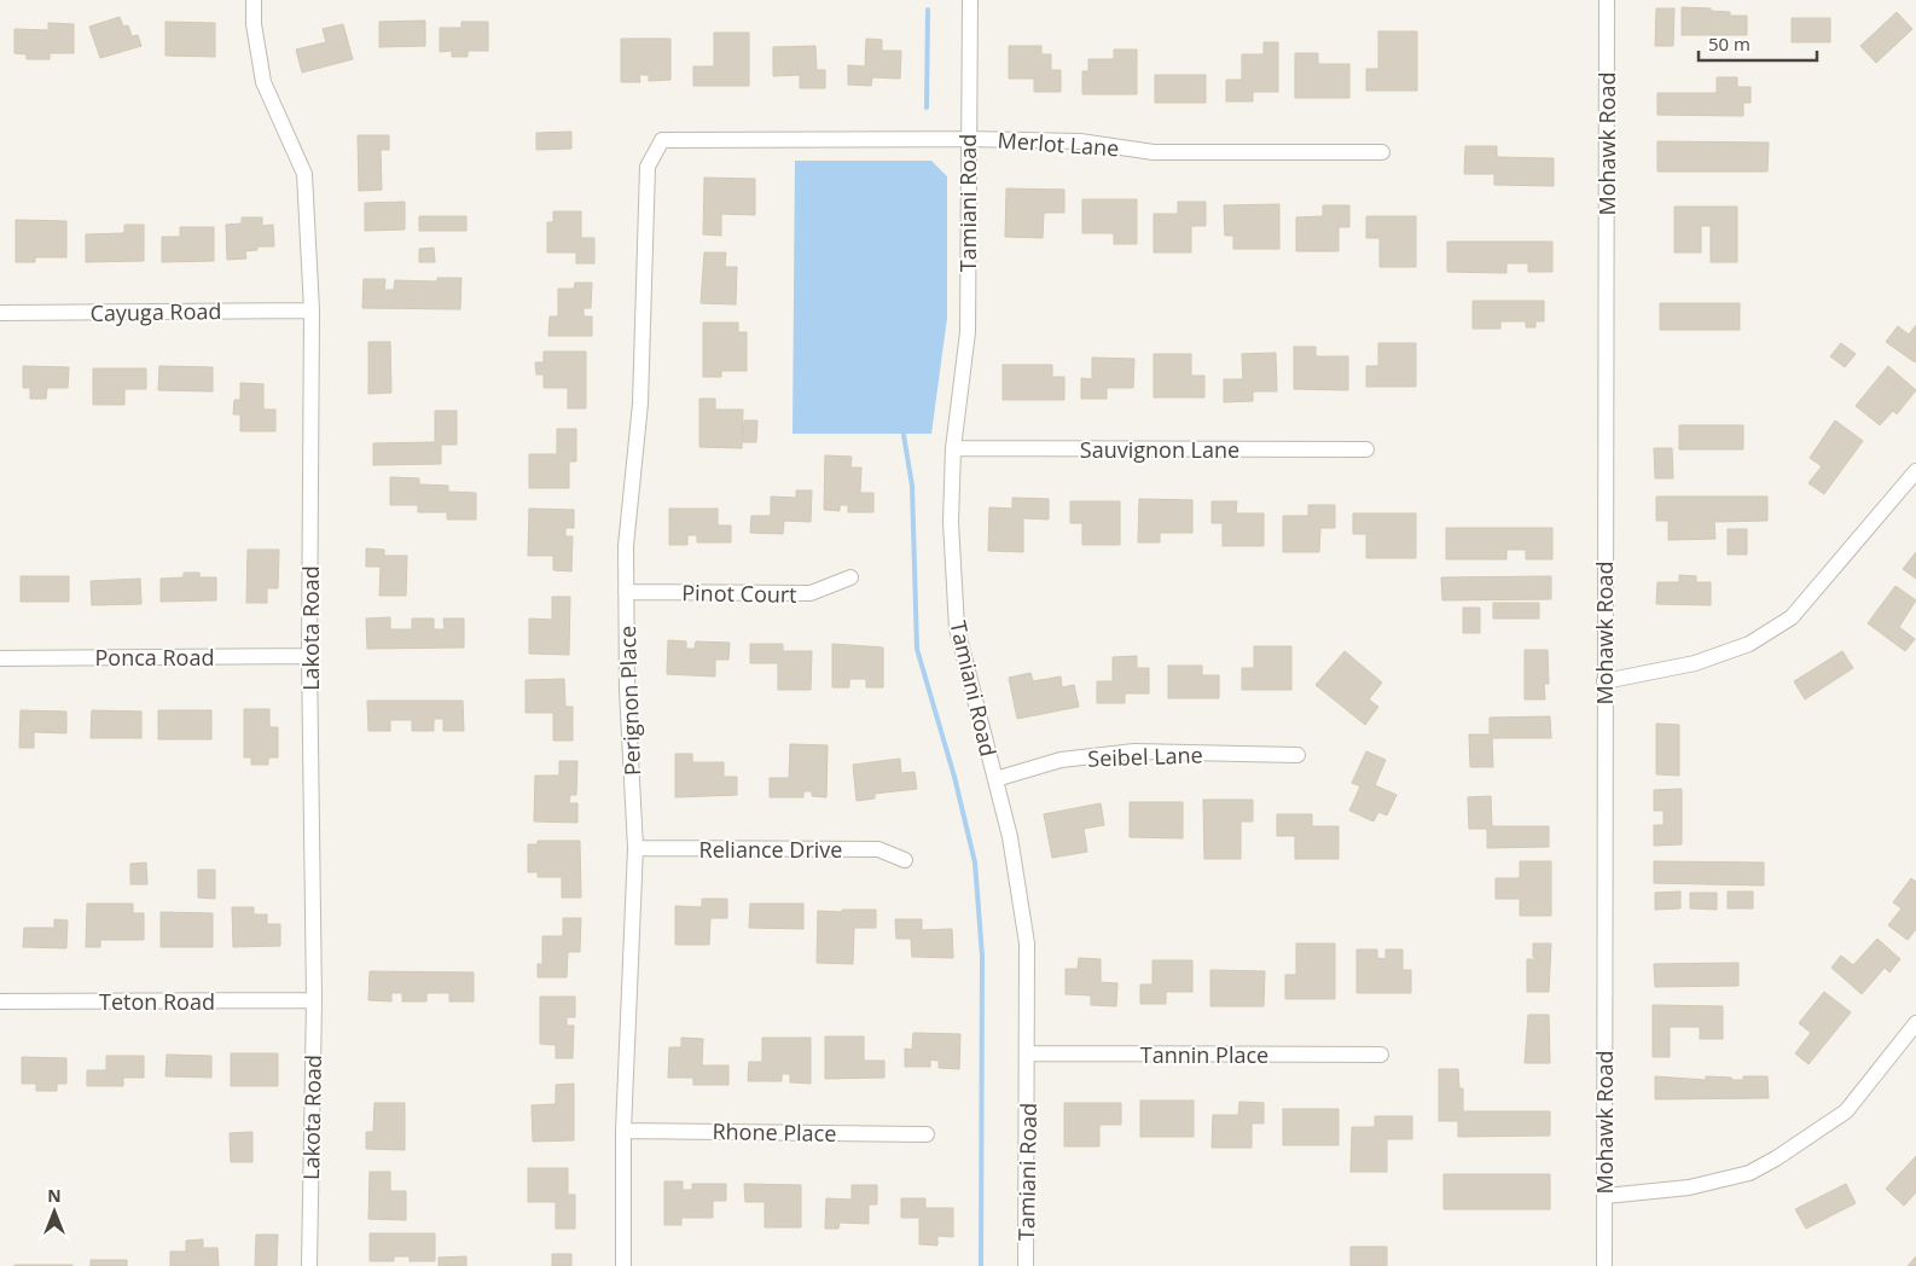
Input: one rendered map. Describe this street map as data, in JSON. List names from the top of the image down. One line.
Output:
{"streets":{"street":["Merlot Lane","Mohawk Road","Tamiani Road","Cayuga Road","Sauvignon Lane","Pinot Court","Lakota Road","Ponca Road","Perignon Place","Seibel Lane","Reliance Drive","Teton Road","Tannin Place","Rhone Place"]},"crossings":[["Merlot Lane","Tamiani Road"],["Merlot Lane","Perignon Place"],["Tamiani Road","Sauvignon Lane"],["Tamiani Road","Seibel Lane"],["Tamiani Road","Tannin Place"],["Cayuga Road","Lakota Road"],["Pinot Court","Perignon Place"],["Lakota Road","Ponca Road"],["Lakota Road","Teton Road"],["Perignon Place","Reliance Drive"],["Perignon Place","Rhone Place"]],"scale_bar":"50 m","north":"top"}
